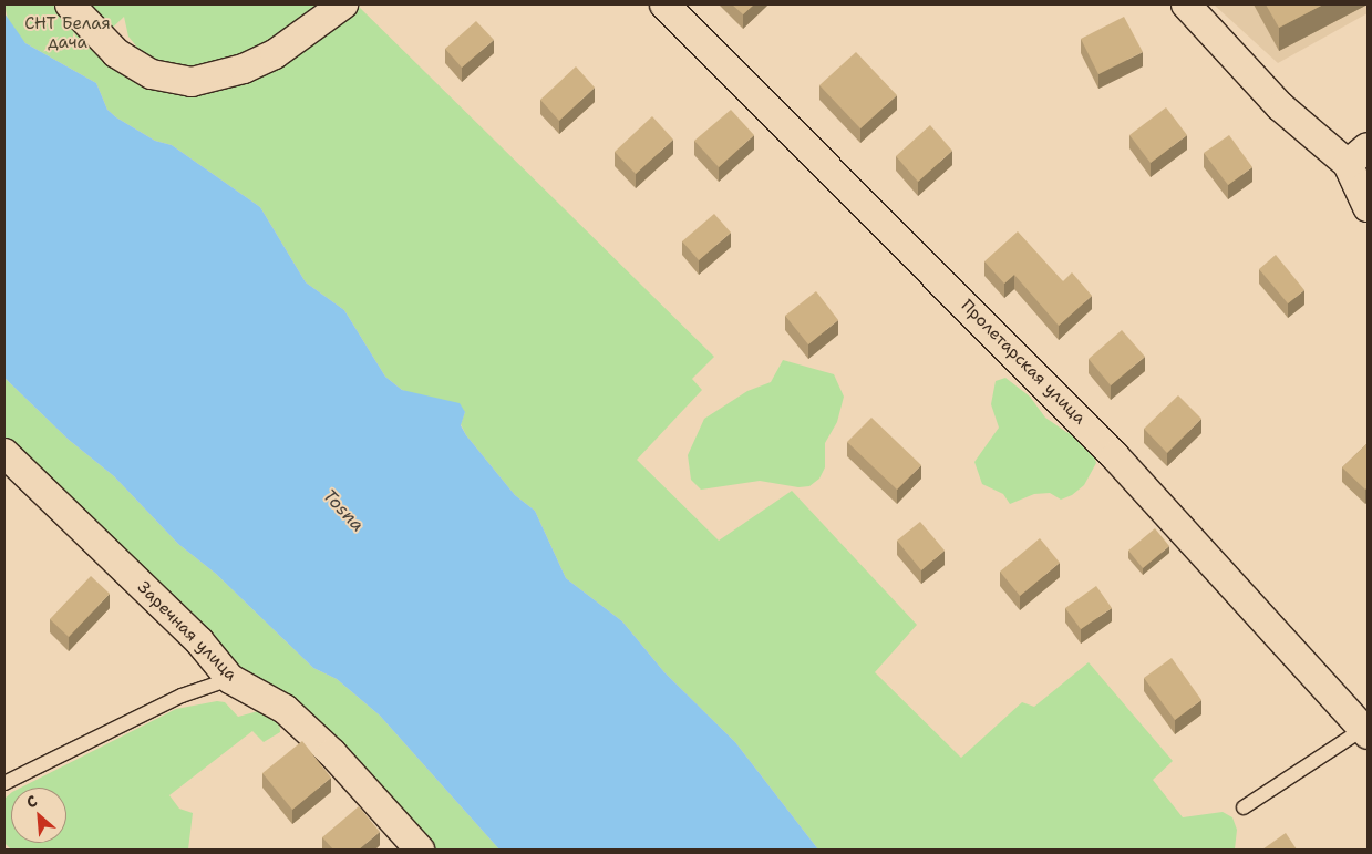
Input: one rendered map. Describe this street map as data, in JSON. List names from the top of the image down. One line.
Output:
{"streets":{"street":["Пролетарская улица","Заречная улица"]},"water":["Tosna"],"parks":["СНТ Белая дача"],"north":"top left"}
